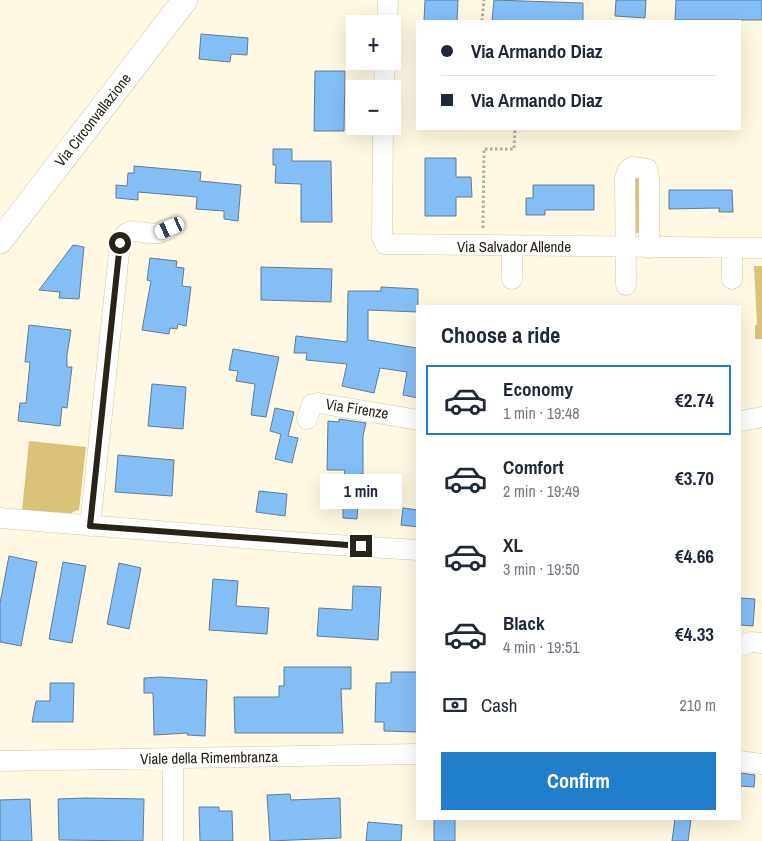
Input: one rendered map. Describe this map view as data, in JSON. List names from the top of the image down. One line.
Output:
{"streets":{"main road":["Via Circonvallazione"],"street":["Via Salvador Allende","Via Firenze","Viale della Rimembranza"]},"page":{"map_buttons":["+","−"],"banner":["Via Armando Diaz","Via Armando Diaz"],"heading":"Choose a ride","list":[{"name":"Economy","note":"1 min · 19:48","value":"€2.74"},{"name":"Comfort","note":"2 min · 19:49","value":"€3.70"},{"name":"XL","note":"3 min · 19:50","value":"€4.66"},{"name":"Black","note":"4 min · 19:51","value":"€4.33"}],"bubble":"1 min","pay":["Cash","210 m"],"buttons":"Confirm"}}
